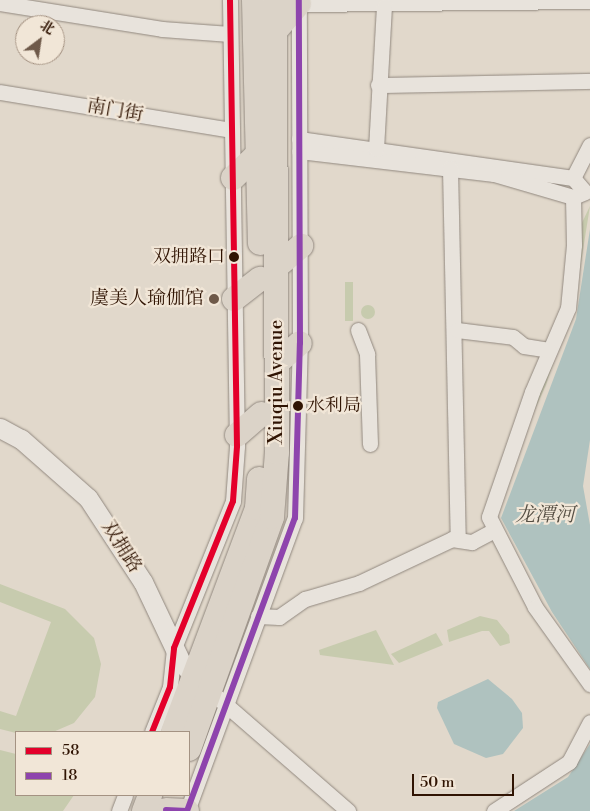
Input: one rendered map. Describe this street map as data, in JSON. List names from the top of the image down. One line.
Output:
{"streets":{"main road":["Xiuqiu Avenue"],"street":["南门街","双拥路"]},"crossings":[["Xiuqiu Avenue","双拥路"]],"water":["龙潭河"],"places":["双拥路口","虞美人瑜伽馆","水利局"],"lines":["transit line 58","transit line 18"],"legend":["58","18"],"scale_bar":"50 m","north":"top right"}
